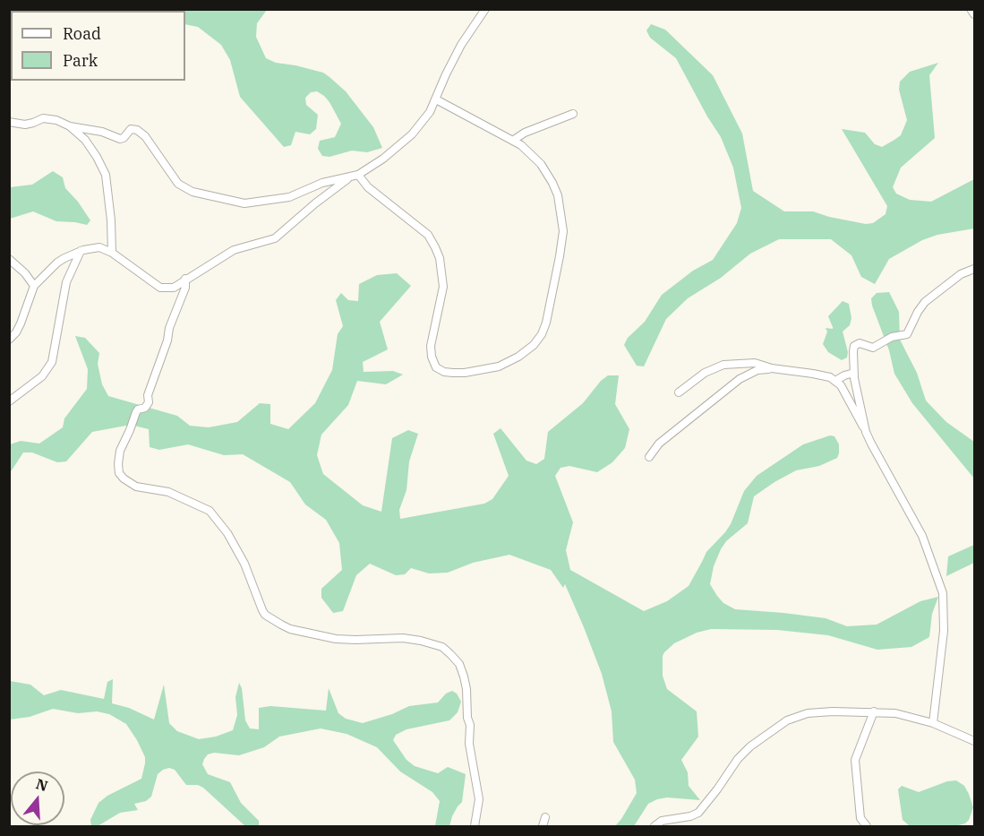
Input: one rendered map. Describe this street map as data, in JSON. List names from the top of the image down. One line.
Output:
{"legend":["Road","Park"],"north":"top"}
